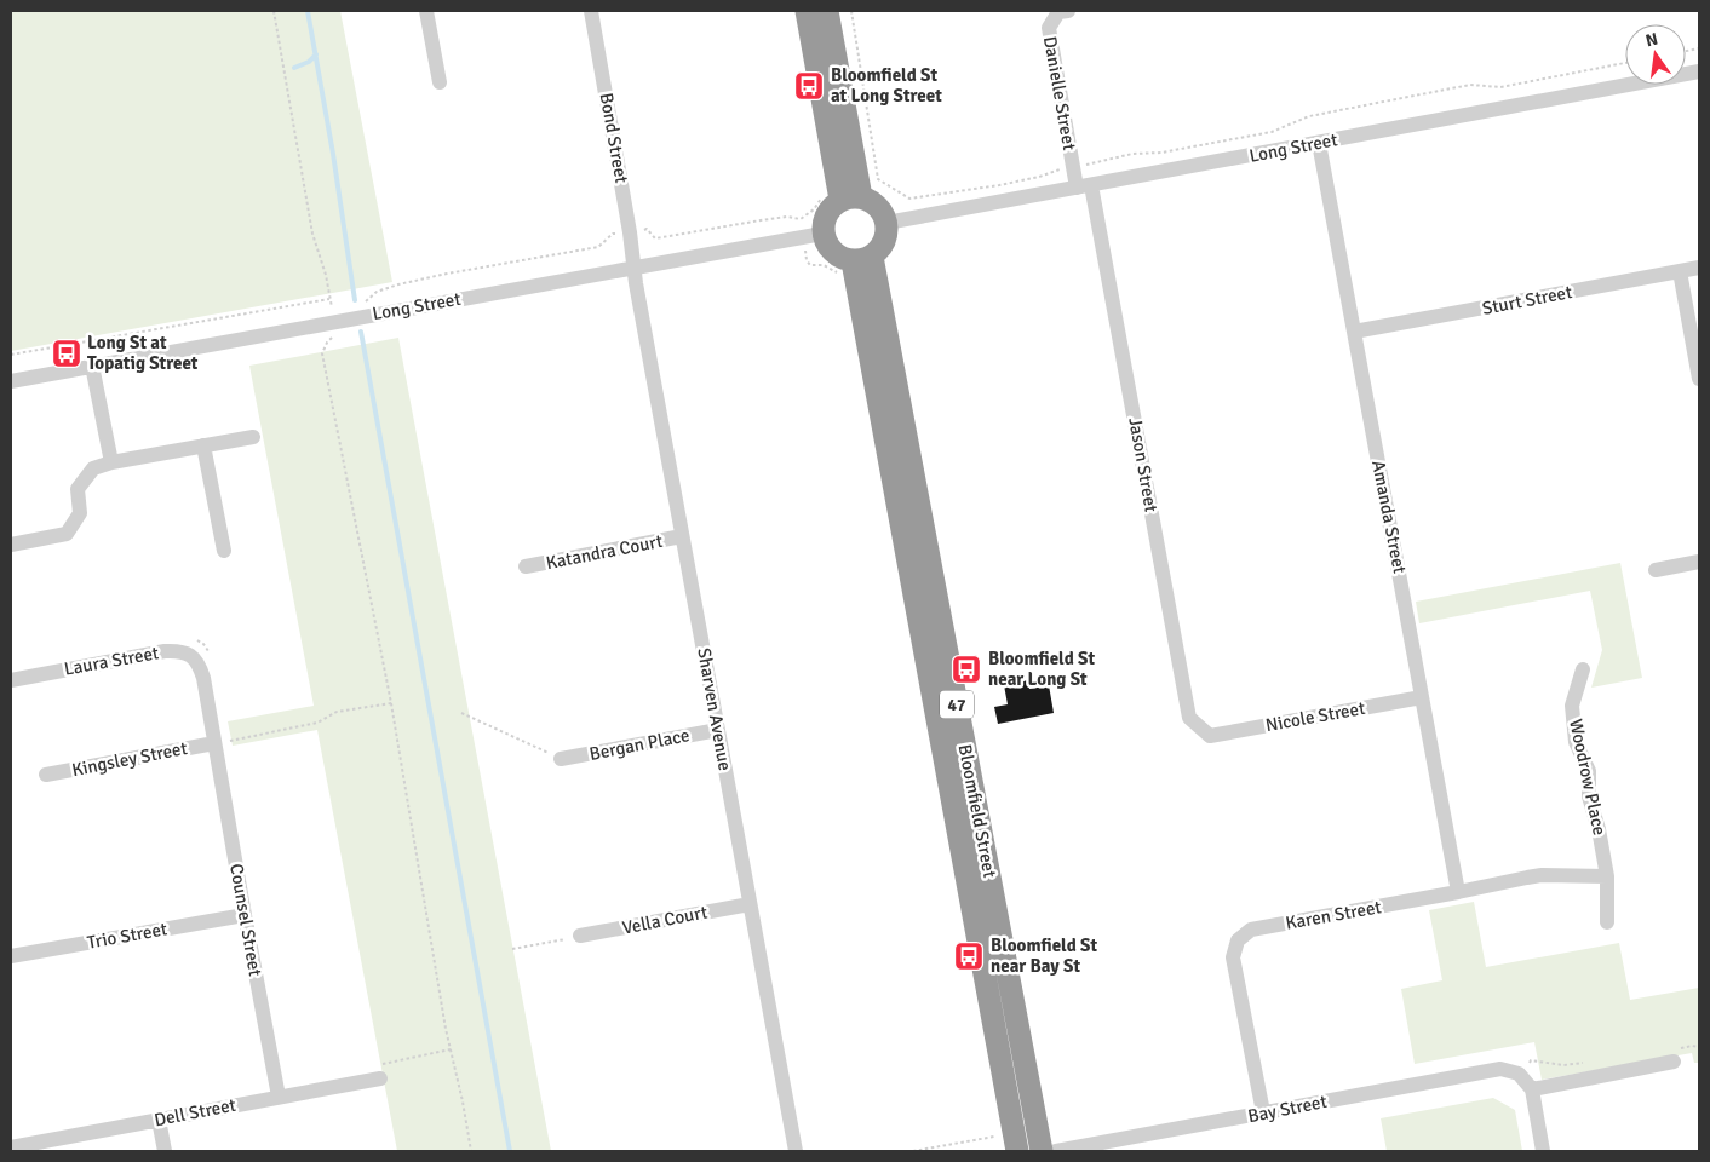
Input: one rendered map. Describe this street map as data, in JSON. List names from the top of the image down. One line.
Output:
{"streets":{"highway":["47","Bloomfield Street"],"street":["Danielle Street","Bond Street","Long Street","Sturt Street","Jason Street","Amanda Street","Katandra Court","Laura Street","Sharven Avenue","Nicole Street","Bergan Place","Kingsley Street","Woodrow Place","Karen Street","Counsel Street","Vella Court","Trio Street","Bay Street","Dell Street"]},"crossings":[["Danielle Street","Long Street"],["Danielle Street","Jason Street"],["Bond Street","Long Street"],["Bond Street","Sharven Avenue"],["Long Street","Jason Street"],["Long Street","Amanda Street"],["Long Street","Sharven Avenue"],["Long Street","Bloomfield Street"],["Sturt Street","Amanda Street"],["Jason Street","Nicole Street"],["Amanda Street","Nicole Street"],["Amanda Street","Karen Street"],["Katandra Court","Sharven Avenue"],["Laura Street","Kingsley Street"],["Laura Street","Counsel Street"],["Sharven Avenue","Bergan Place"],["Sharven Avenue","Vella Court"],["Kingsley Street","Counsel Street"],["Woodrow Place","Karen Street"],["Karen Street","Bay Street"],["Counsel Street","Trio Street"],["Counsel Street","Dell Street"]],"places":{"bus stop":["Bloomfield St at Long Street","Long St at Topatig Street","Bloomfield St near Long St","Bloomfield St near Bay St"]},"north":"top"}
